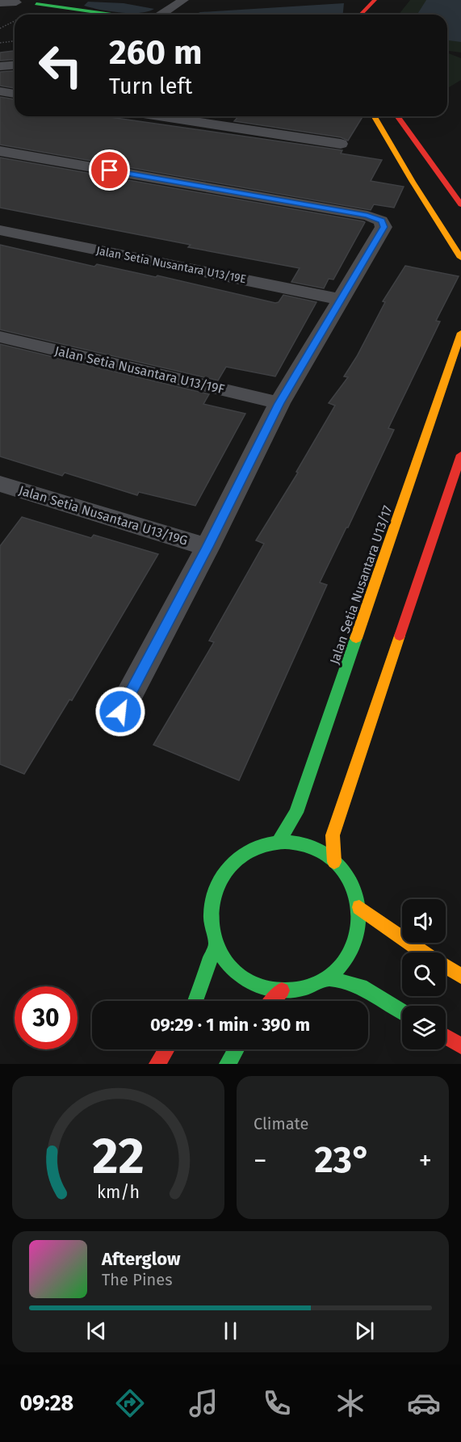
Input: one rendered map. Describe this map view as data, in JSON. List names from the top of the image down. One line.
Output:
{"streets":{"main road":["Jalan Setia Nusantara U13/17"],"street":["Jalan Setia Nusantara U13/19E","Jalan Setia Nusantara U13/19F","Jalan Setia Nusantara U13/19G"]},"page":{"turn":["260 m","Turn left"],"limit":"30","trip":"09:29 · 1 min · 390 m","tile":"Climate","heat":["−","23°","+"],"song":["Afterglow","The Pines"],"tabs":"09:28","gauge":["22","km/h"]}}
